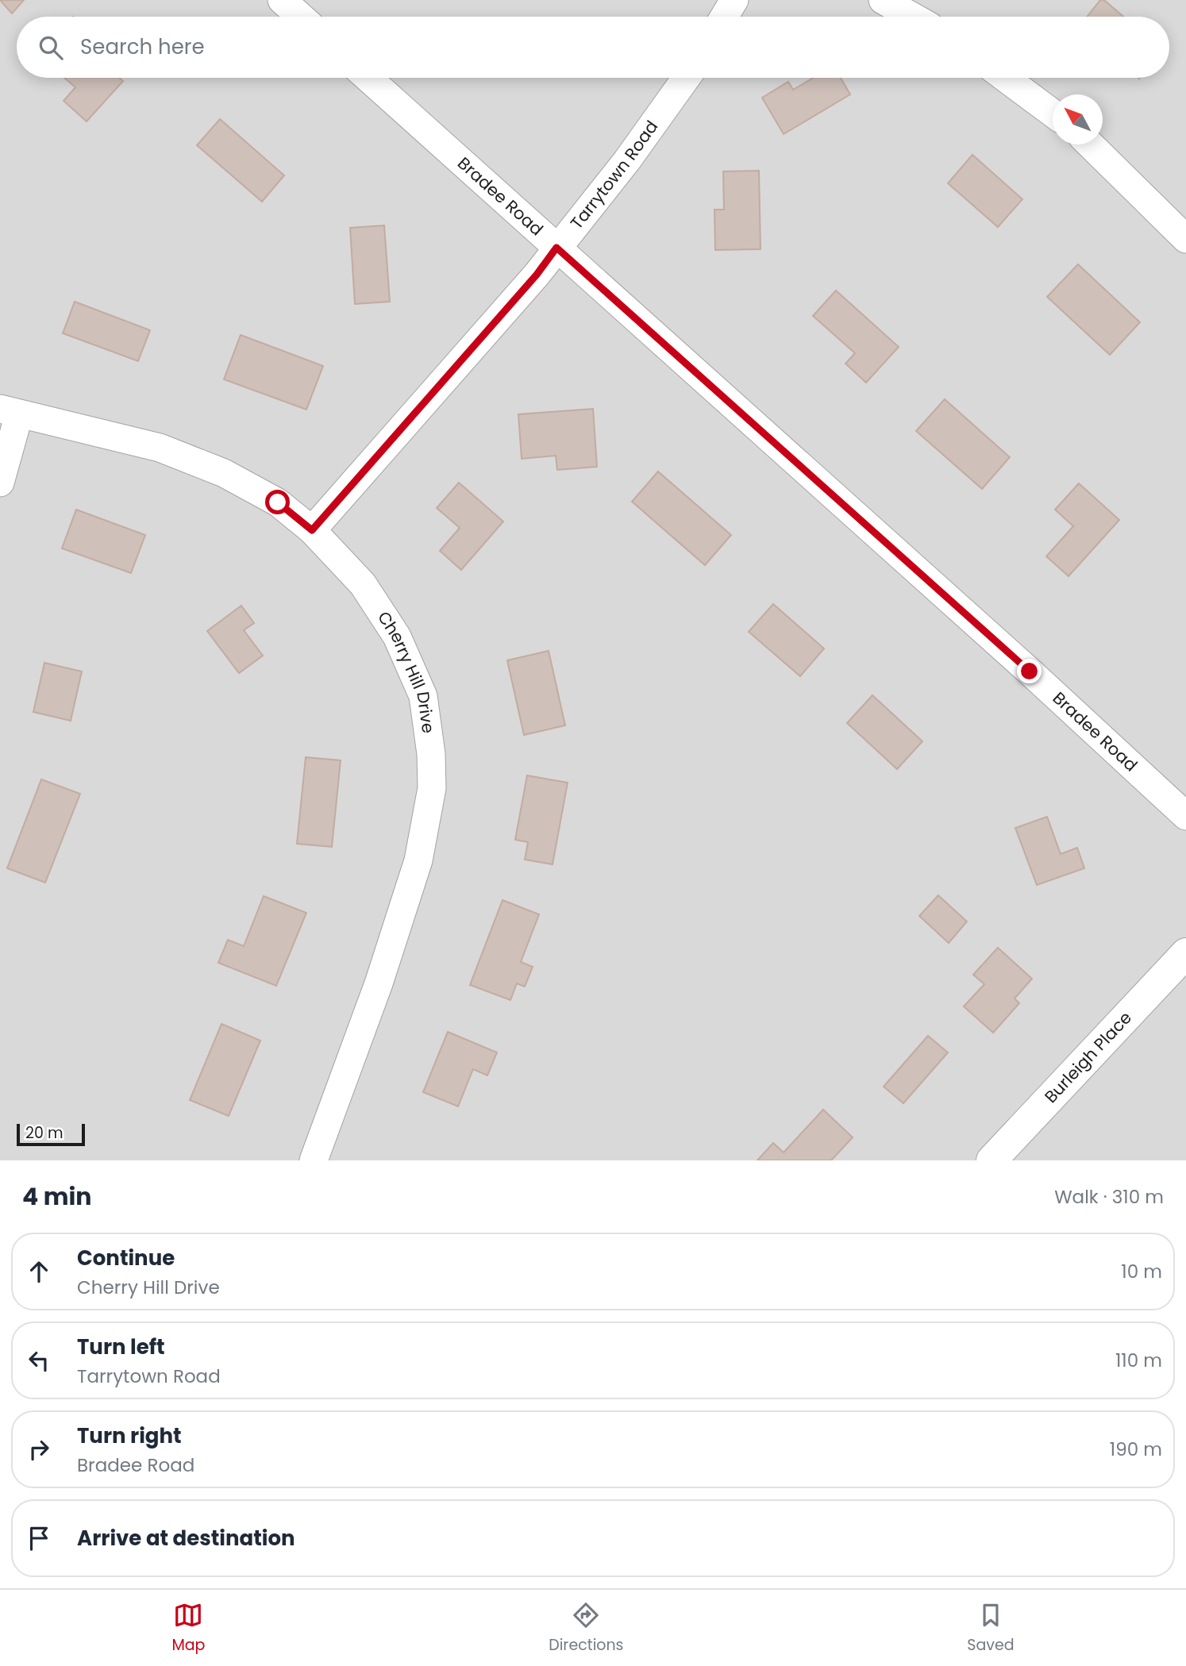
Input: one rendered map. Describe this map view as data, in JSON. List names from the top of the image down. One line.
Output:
{"streets":{"street":["Tarrytown Road","Bradee Road","Cherry Hill Drive","Burleigh Place"]},"crossings":[["Tarrytown Road","Bradee Road"],["Tarrytown Road","Cherry Hill Drive"]],"scale_bar":"20 m","north":"top left","page":{"search":"Search here","scale":"20 m","heading":["4 min","Walk · 310 m"],"list":[["Continue","Cherry Hill Drive","10 m"],["Turn left","Tarrytown Road","110 m"],["Turn right","Bradee Road","190 m"],"Arrive at destination"],"nav":["Map","Directions","Saved"]}}
